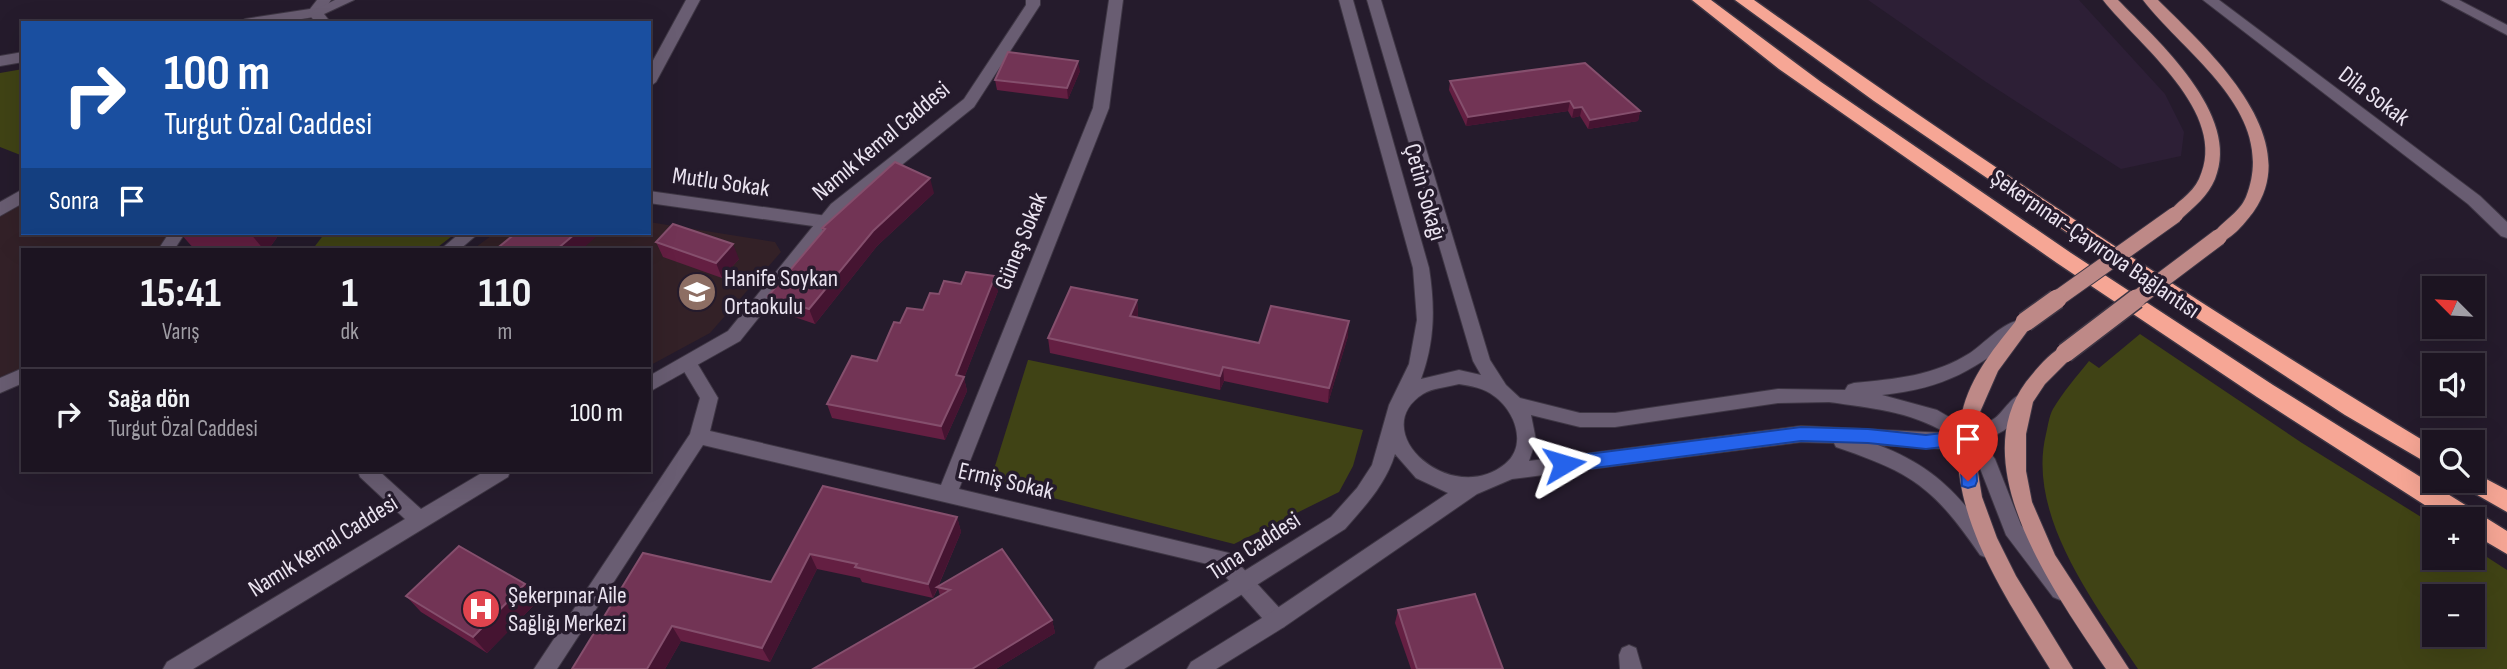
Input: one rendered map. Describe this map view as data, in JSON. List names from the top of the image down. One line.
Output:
{"streets":{"highway":["Şekerpınar-Çayırova Bağlantısı"],"street":["Dila Sokak","Namık Kemal Caddesi","Mutlu Sokak","Çetin Sokağı","Güneş Sokak","Ermiş Sokak","Tuna Caddesi"]},"crossings":[["Namık Kemal Caddesi","Mutlu Sokak"],["Çetin Sokağı","Tuna Caddesi"],["Güneş Sokak","Ermiş Sokak"],["Ermiş Sokak","Tuna Caddesi"]],"places":{"school or university":["Hanife Soykan Ortaokulu"],"hospital":["Şekerpınar Aile Sağlığı Merkezi"]},"north":"top left","page":{"turn":["100 m","Turgut Özal Caddesi"],"then":"Sonra","eta":["15:41","Varış","1","dk","110","m"],"map_buttons":["+","−"],"list":[{"name":"Sağa dön","note":"Turgut Özal Caddesi","value":"100 m"}]}}
